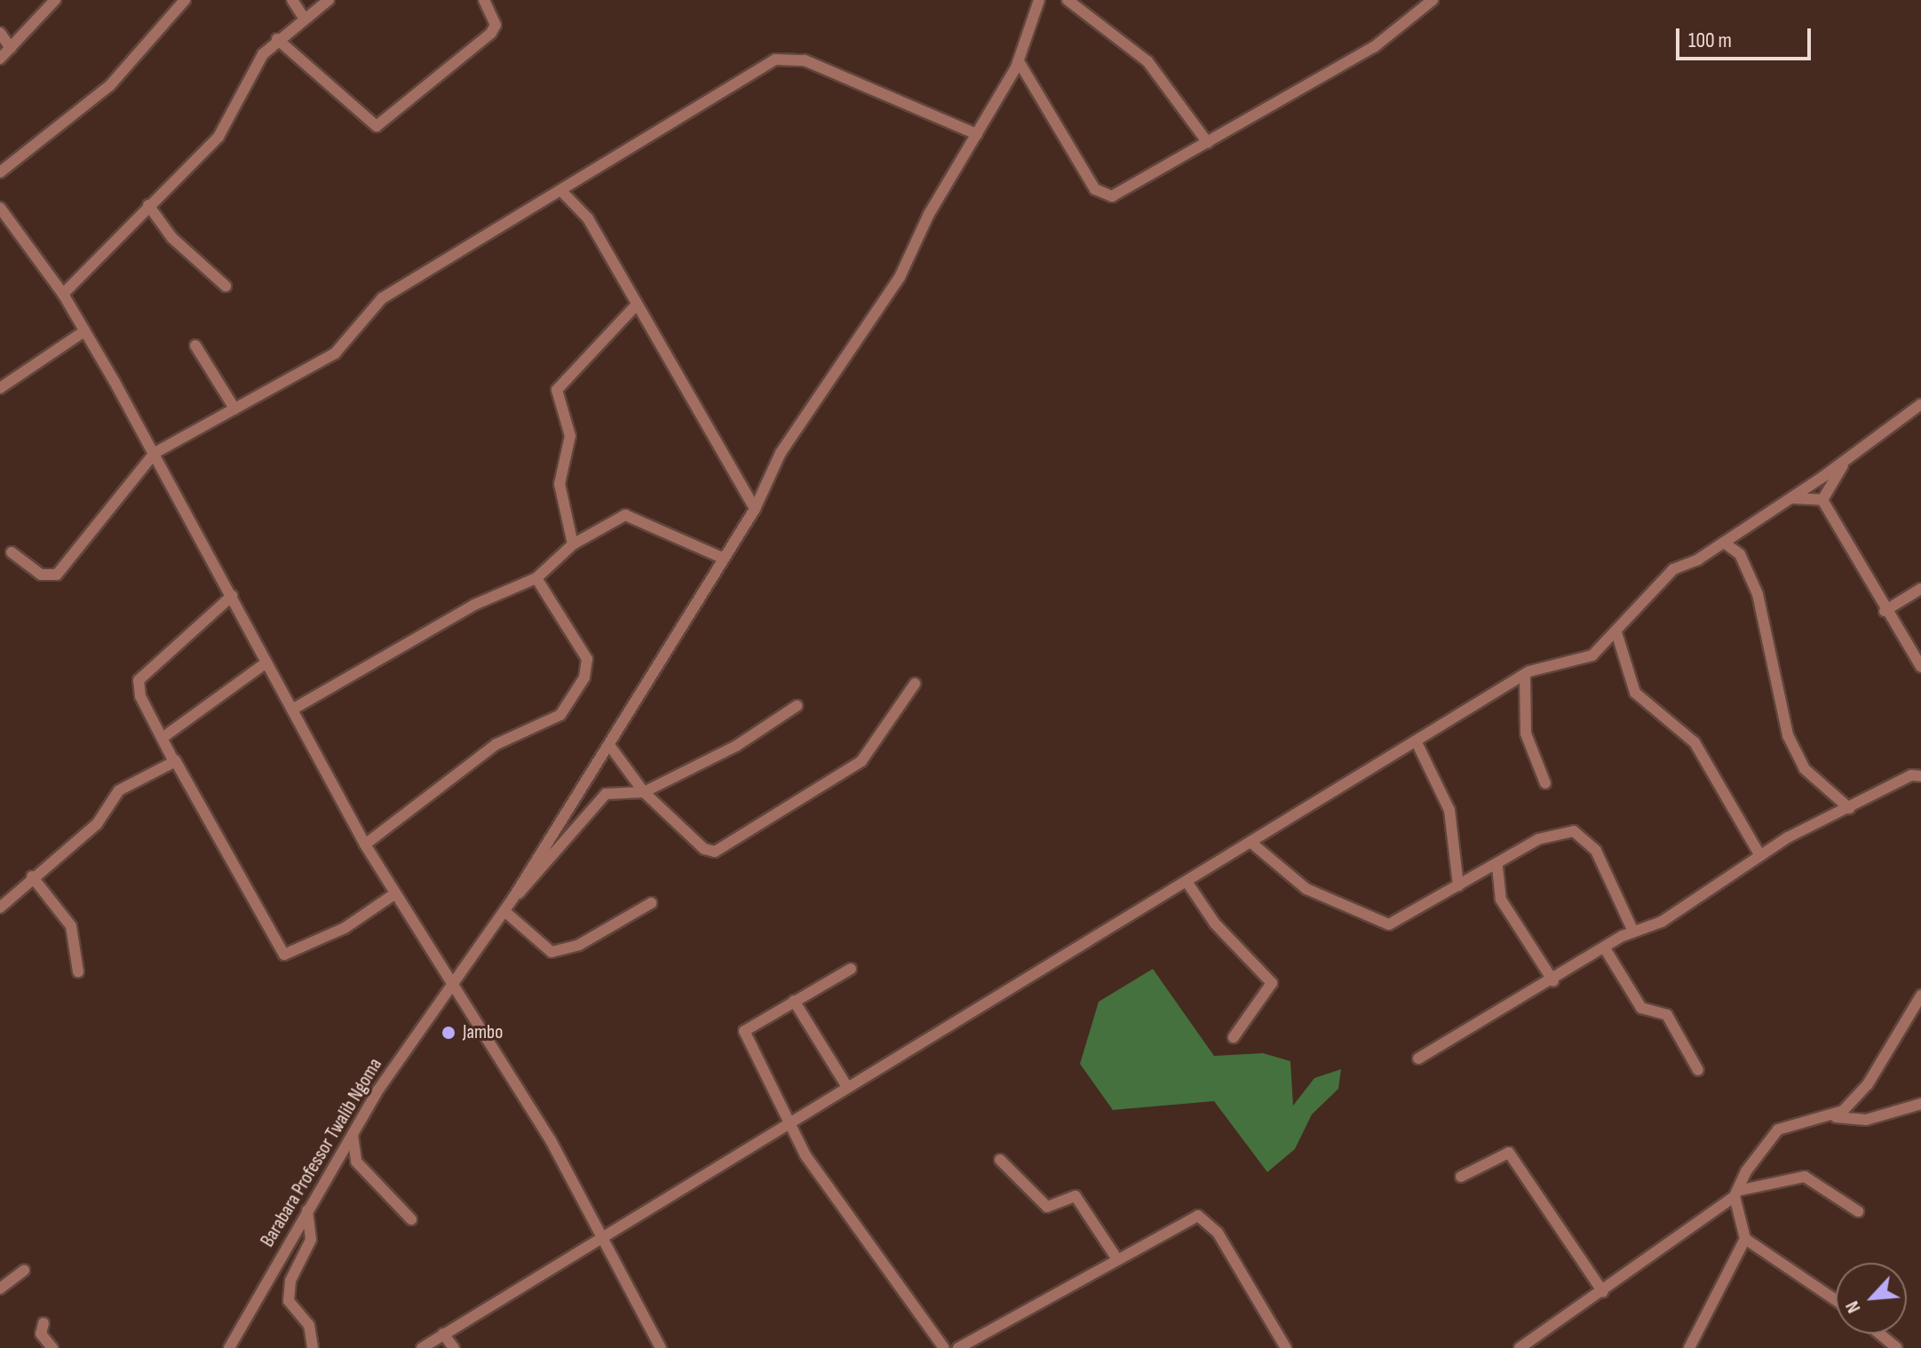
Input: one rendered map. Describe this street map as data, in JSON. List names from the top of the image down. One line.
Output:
{"streets":{"street":["Barabara Professor Twalib Ngoma"]},"places":["Jambo"],"scale_bar":"100 m","north":"bottom left"}
